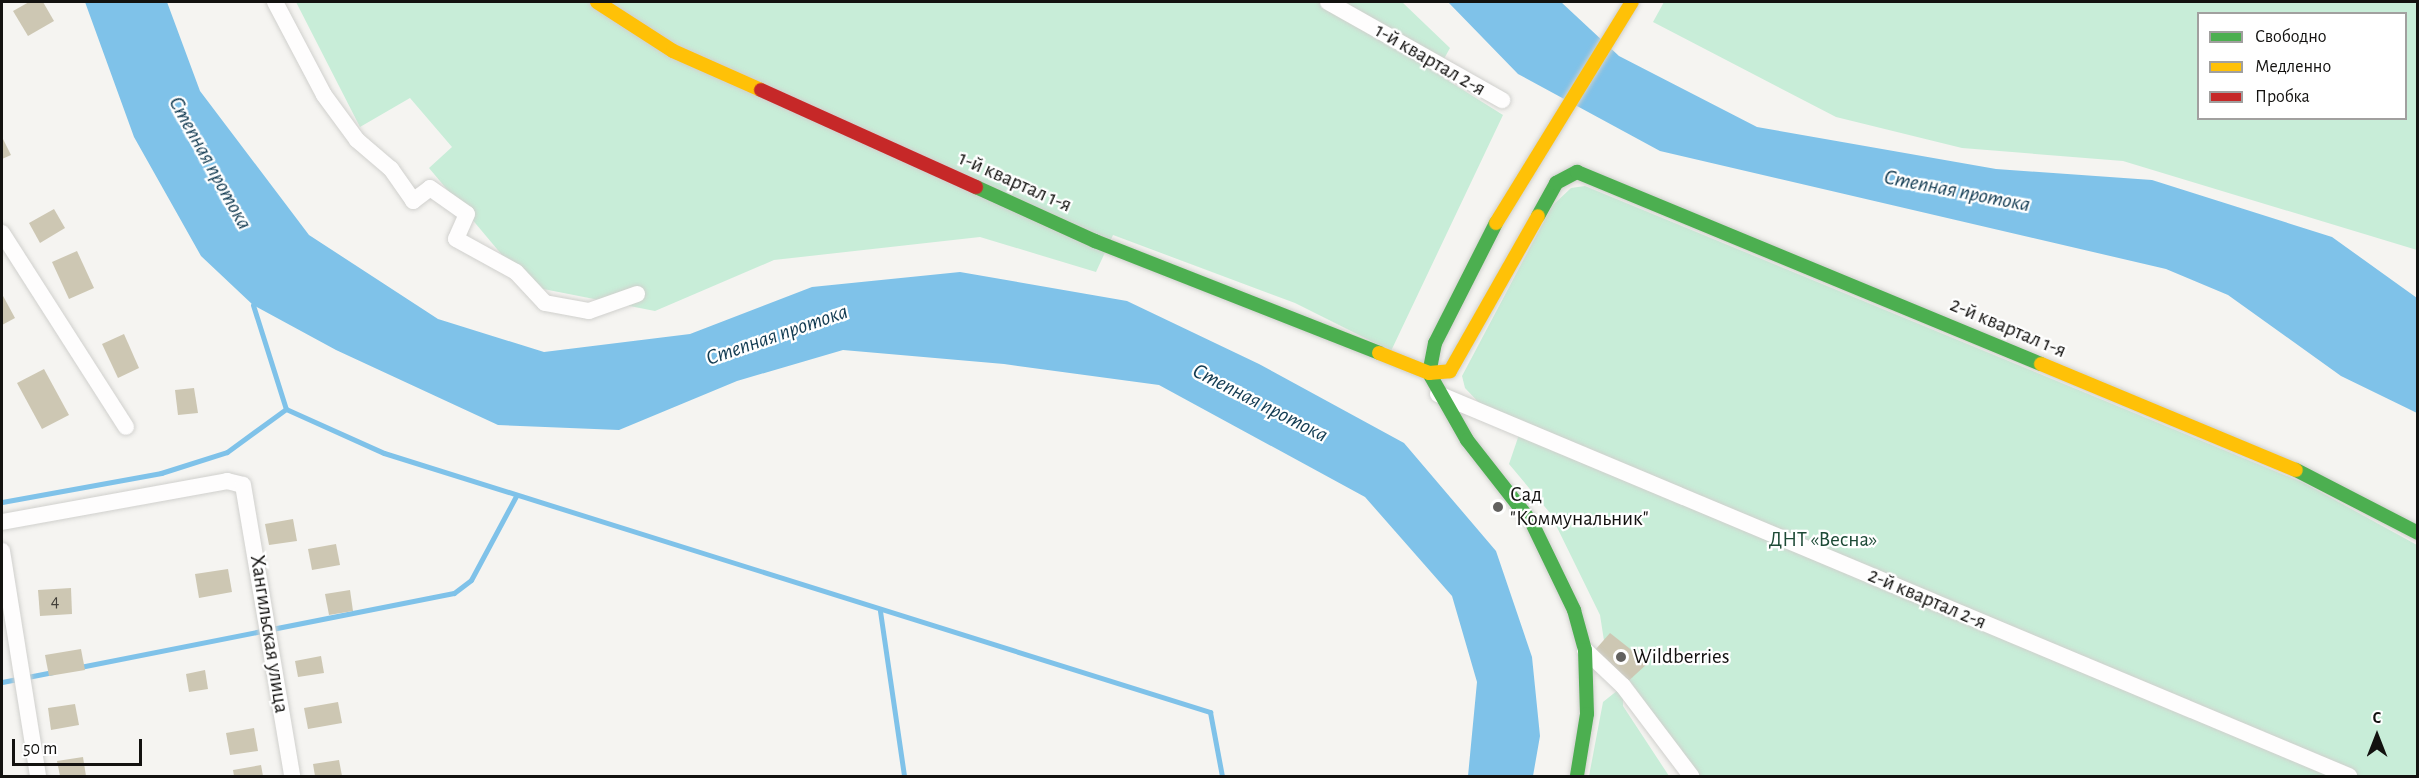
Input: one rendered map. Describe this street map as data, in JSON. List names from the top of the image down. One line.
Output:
{"streets":{"street":["1-й квартал 2-я","1-й квартал 1-я","2-й квартал 1-я","2-й квартал 2-я","Хангильская улица"]},"crossings":[["1-й квартал 1-я","2-й квартал 1-я"]],"water":["Степная протока"],"parks":["ДНТ «Весна»"],"places":["Сад \"Коммунальник\"","Wildberries"],"house_numbers":["4"],"legend":["Свободно","Медленно","Пробка"],"scale_bar":"50 m","north":"top"}
